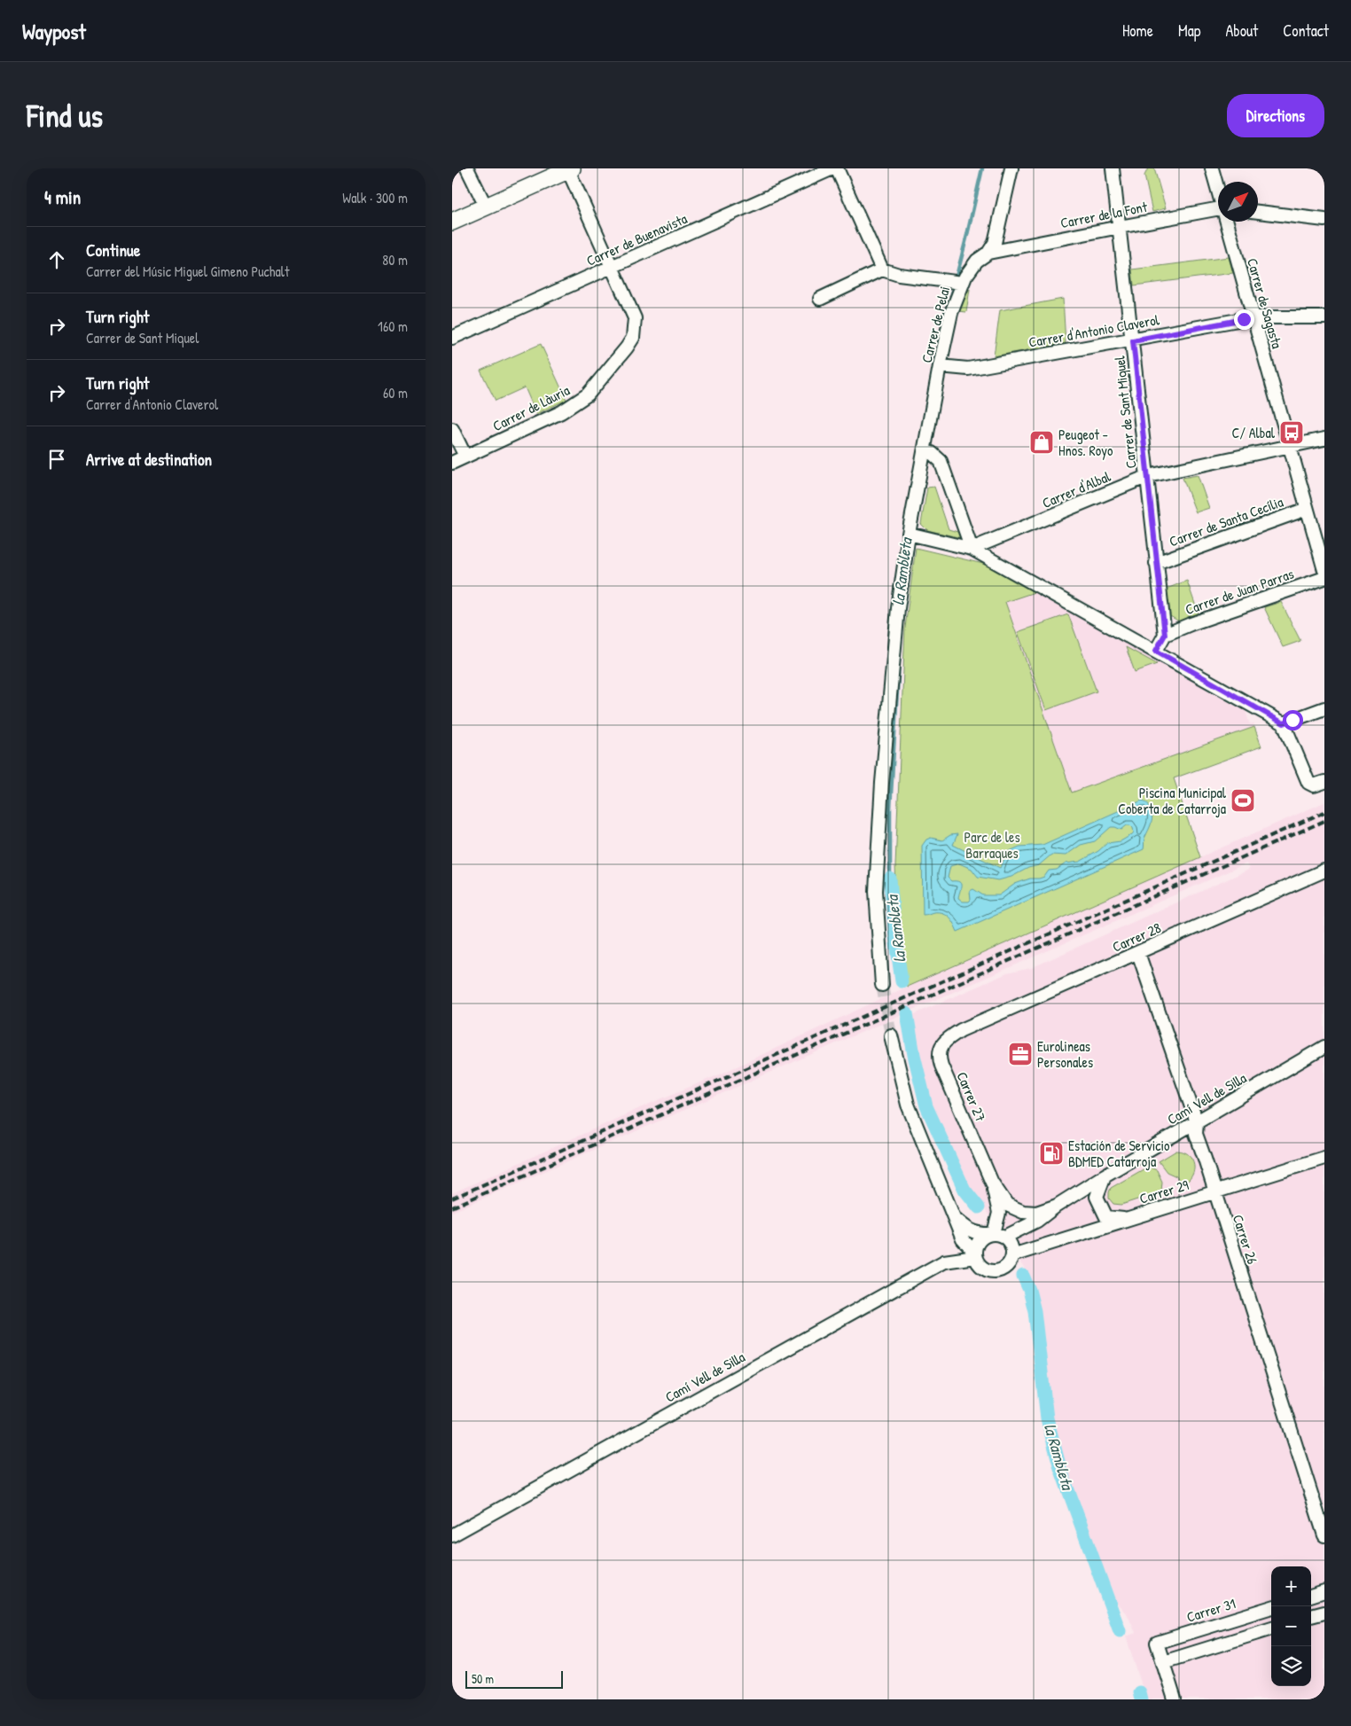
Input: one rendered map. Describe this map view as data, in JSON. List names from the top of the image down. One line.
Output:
{"streets":{"street":["Carrer de la Font","Carrer de Buenavista","Carrer de Sagasta","Carrer de Pelai","Carrer d'Antonio Claverol","Carrer de Làuria","Carrer de Sant Miquel","Carrer d'Albal","Carrer de Santa Cecília","Carrer de Juan Parras","Carrer 28","Carrer 27","Camí Vell de Silla","Carrer 29","Carrer 26","Carrer 31"]},"crossings":[["Carrer de la Font","Carrer de Pelai"],["Carrer de la Font","Carrer de Sant Miquel"],["Carrer de Buenavista","Carrer de Làuria"],["Carrer de Sagasta","Carrer d'Antonio Claverol"],["Carrer de Sagasta","Carrer d'Albal"],["Carrer de Sagasta","Carrer de Santa Cecília"],["Carrer de Pelai","Carrer d'Antonio Claverol"],["Carrer d'Antonio Claverol","Carrer de Sant Miquel"],["Carrer de Sant Miquel","Carrer d'Albal"],["Carrer de Sant Miquel","Carrer de Santa Cecília"],["Carrer de Sant Miquel","Carrer de Juan Parras"],["Carrer 28","Carrer 27"],["Carrer 28","Carrer 26"],["Carrer 27","Camí Vell de Silla"],["Carrer 27","Carrer 29"],["Camí Vell de Silla","Carrer 29"],["Camí Vell de Silla","Carrer 26"],["Carrer 29","Carrer 26"]],"water":["la Rambleta"],"parks":["Parc de les Barraques"],"places":{"bus stop":["C/ Albal"],"shop":["Peugeot - Hnos. Royo"],"sports":["Piscina Municipal Coberta de Catarroja"],"office":["Eurolineas Personales"],"fuel station":["Estación de Servicio BDMED Catarroja"]},"scale_bar":"50 m","north":"top right","page":{"header":"Waypost","nav":["Home","Map","About","Contact"],"buttons":"Directions","title":"Find us","heading":["4 min","Walk · 300 m"],"list":[["Continue","Carrer del Músic Miguel Gimeno Puchalt","80 m"],["Turn right","Carrer de Sant Miquel","160 m"],["Turn right","Carrer d'Antonio Claverol","60 m"],"Arrive at destination"],"map_buttons":["+","−"],"scale":"50 m"}}
